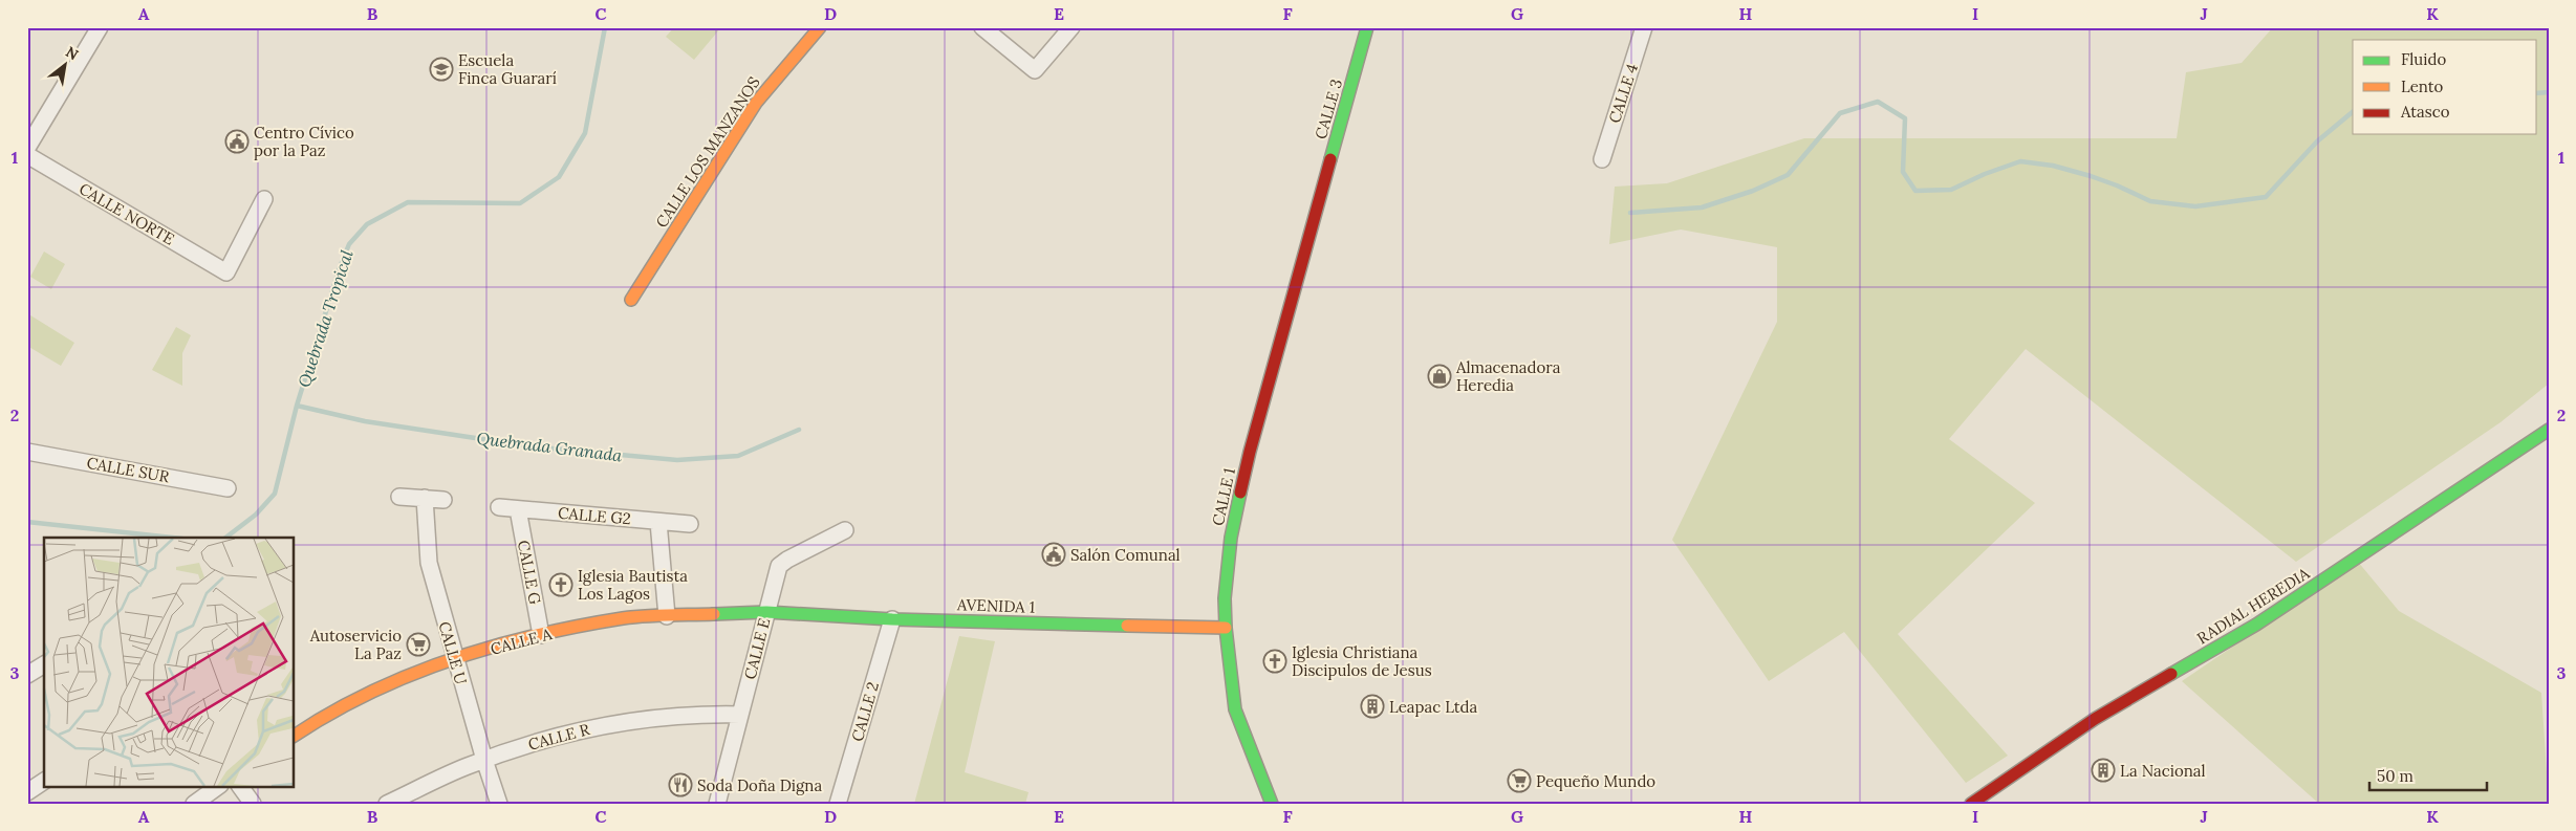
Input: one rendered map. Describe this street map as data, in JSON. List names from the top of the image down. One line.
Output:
{"streets":{"street":["CALLE 4","CALLE 3","CALLE LOS MANZANOS","CALLE NORTE","CALLE SUR","CALLE 1","CALLE G2","CALLE G","AVENIDA 1","RADIAL HEREDIA","CALLE A","CALLE E","CALLE U","CALLE 2","CALLE R"]},"crossings":[["CALLE 3","CALLE 1"],["CALLE 1","AVENIDA 1"],["CALLE G2","CALLE G"],["CALLE G","CALLE A"],["AVENIDA 1","CALLE A"],["AVENIDA 1","CALLE E"],["AVENIDA 1","CALLE 2"],["CALLE A","CALLE E"],["CALLE A","CALLE U"],["CALLE E","CALLE R"],["CALLE U","CALLE R"]],"water":["Quebrada Tropical","Quebrada Granada"],"places":{"school or university":["Escuela Finca Guararí"],"public building":["Centro Cívico por la Paz","Salón Comunal"],"shop":["Almacenadora Heredia"],"church":["Iglesia Bautista Los Lagos","Iglesia Christiana Discipulos de Jesus"],"supermarket":["Autoservicio La Paz","Pequeño Mundo"],"building":["Leapac Ltda","La Nacional"],"restaurant":["Soda Doña Digna"]},"legend":["Fluido","Lento","Atasco"],"scale_bar":"50 m","north":"top right","grid":{"columns":["A","B","C","D","E","F","G","H","I","J","K"],"rows":["1","2","3"]}}
